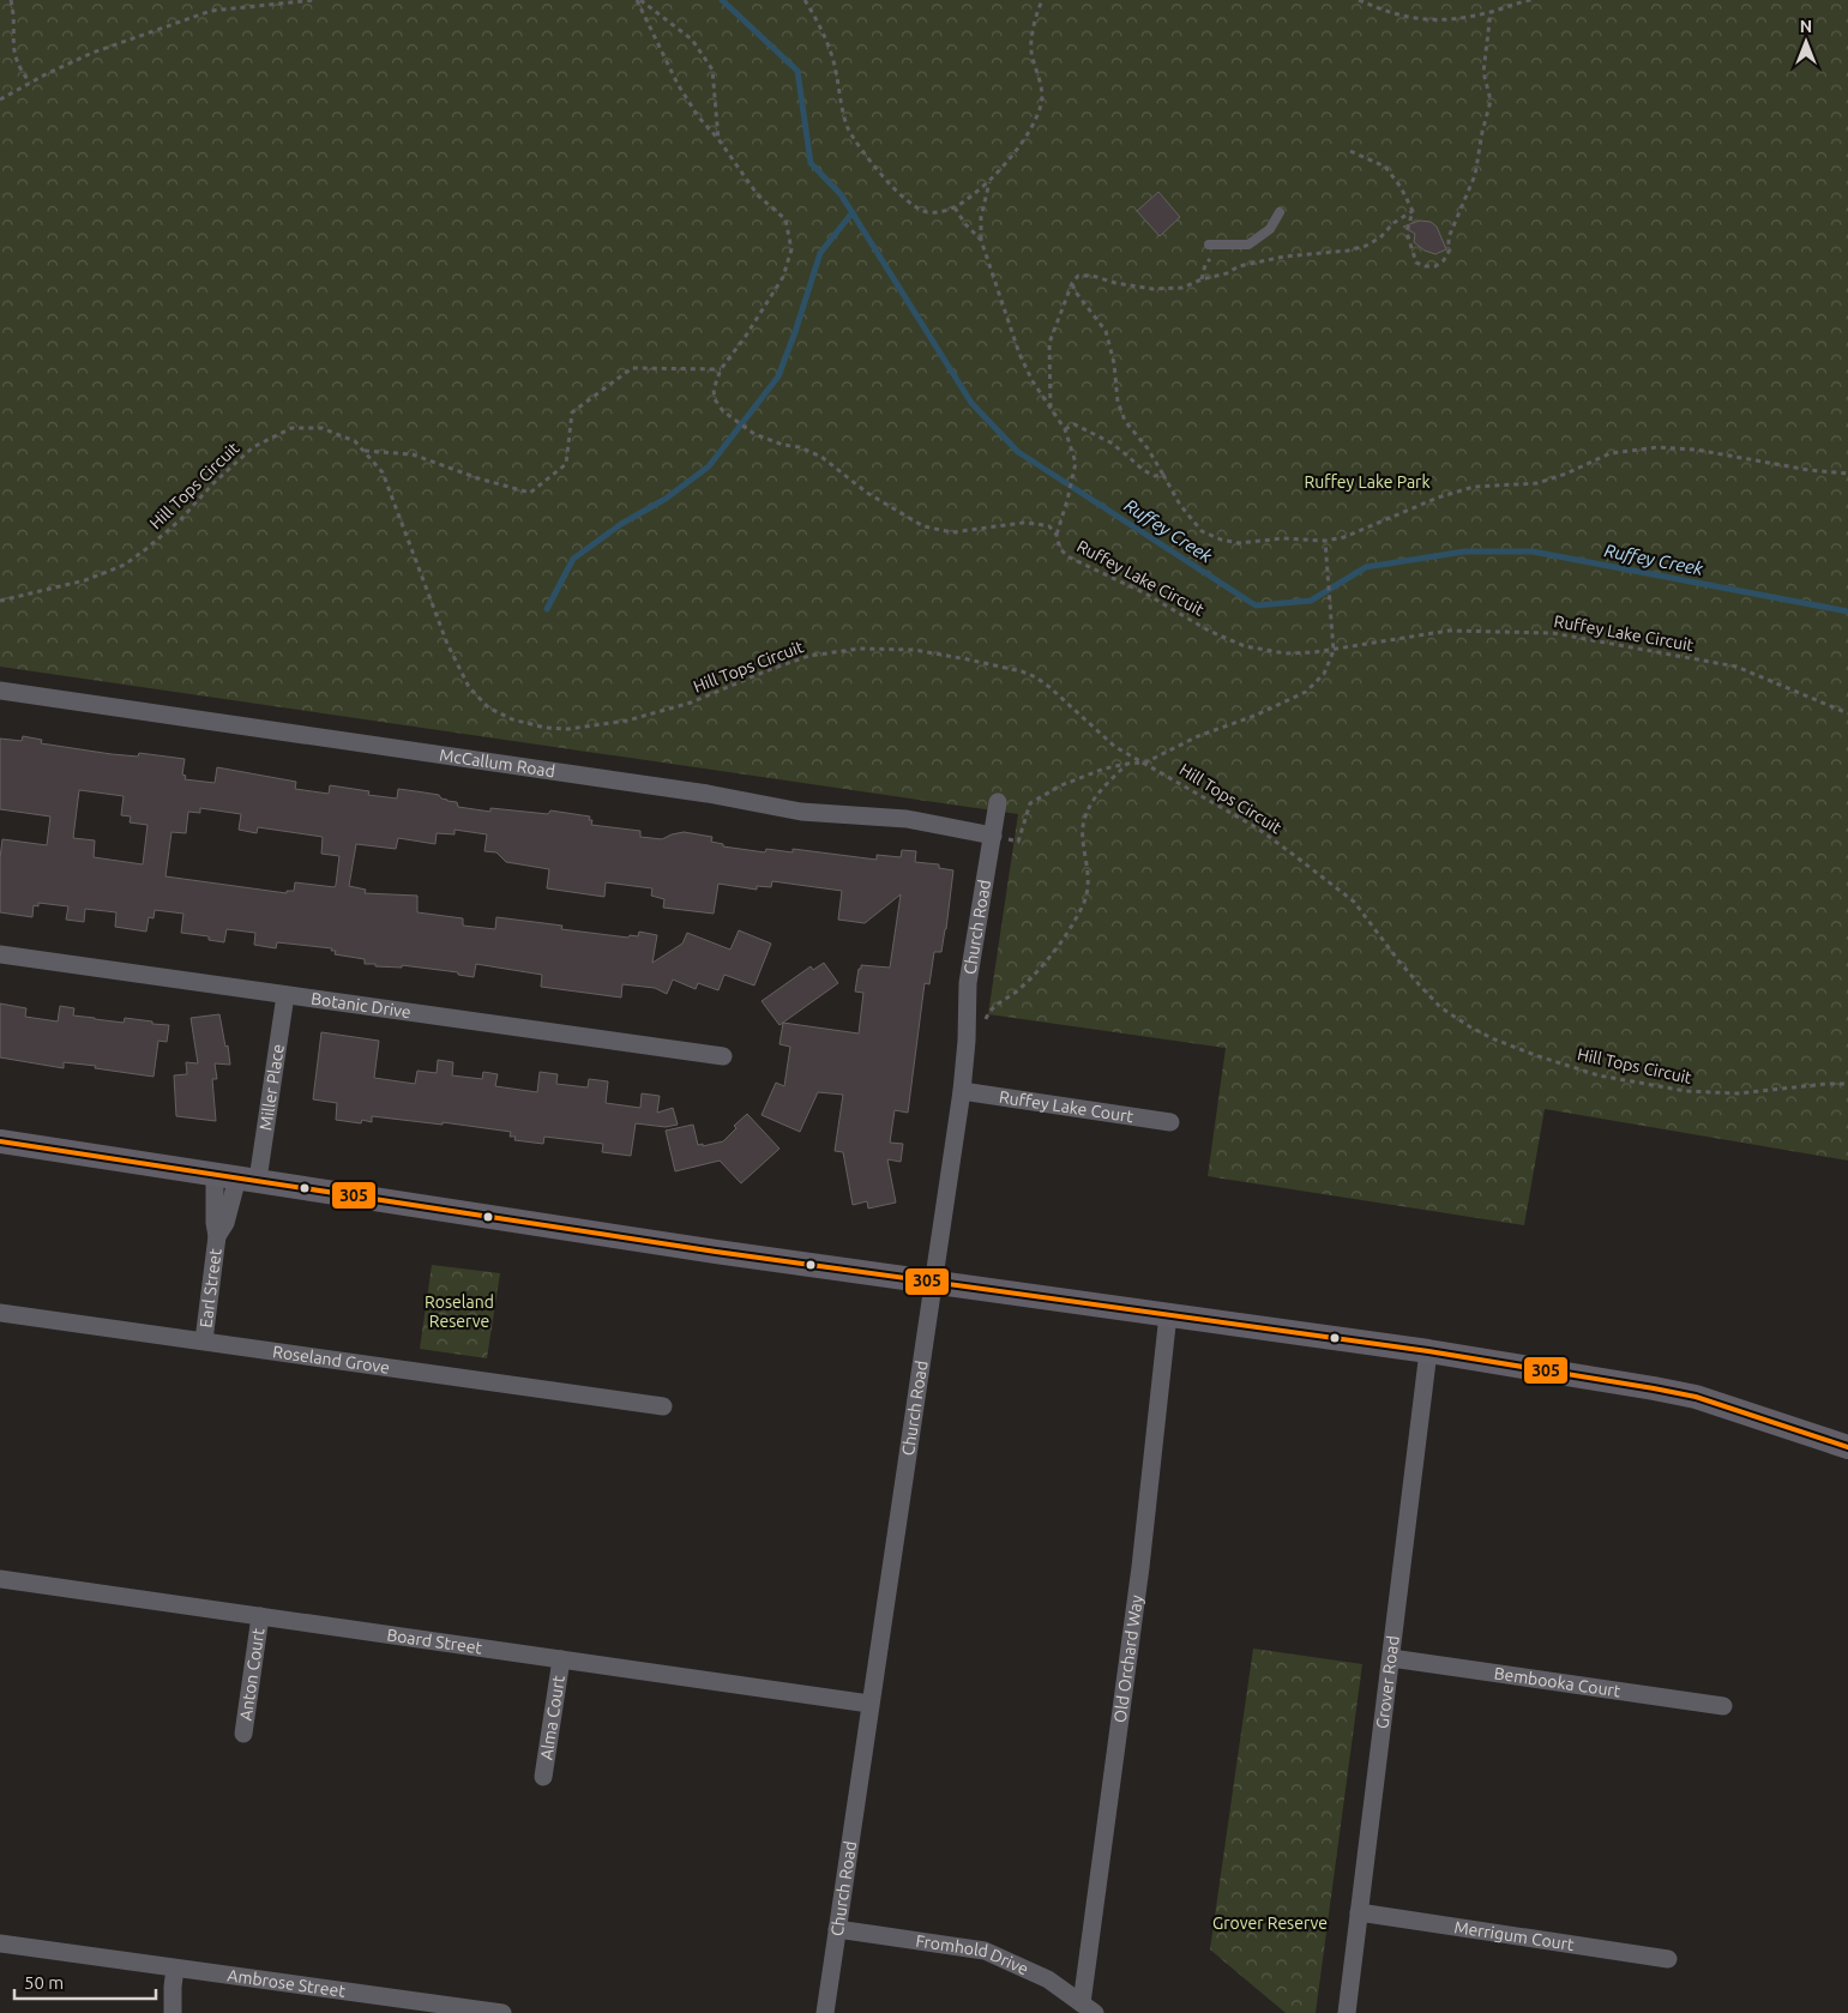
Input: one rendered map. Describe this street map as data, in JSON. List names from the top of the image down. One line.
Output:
{"streets":{"street":["McCallum Road","Church Road","Botanic Drive","Miller Place","Ruffey Lake Court","Earl Street","Roseland Grove","Board Street","Old Orchard Way","Anton Court","Grover Road","Bembooka Court","Alma Court","Merrigum Court","Fromhold Drive","Ambrose Street"],"path":["Hill Tops Circuit","Ruffey Lake Circuit"]},"crossings":[["McCallum Road","Church Road"],["Church Road","Ruffey Lake Court"],["Church Road","Board Street"],["Church Road","Fromhold Drive"],["Botanic Drive","Miller Place"],["Miller Place","Earl Street"],["Earl Street","Roseland Grove"],["Board Street","Anton Court"],["Board Street","Alma Court"],["Old Orchard Way","Fromhold Drive"],["Grover Road","Bembooka Court"],["Grover Road","Merrigum Court"]],"water":["Ruffey Creek"],"parks":["Ruffey Lake Park","Roseland Reserve","Grover Reserve"],"lines":["transit line 305"],"scale_bar":"50 m","north":"top"}
